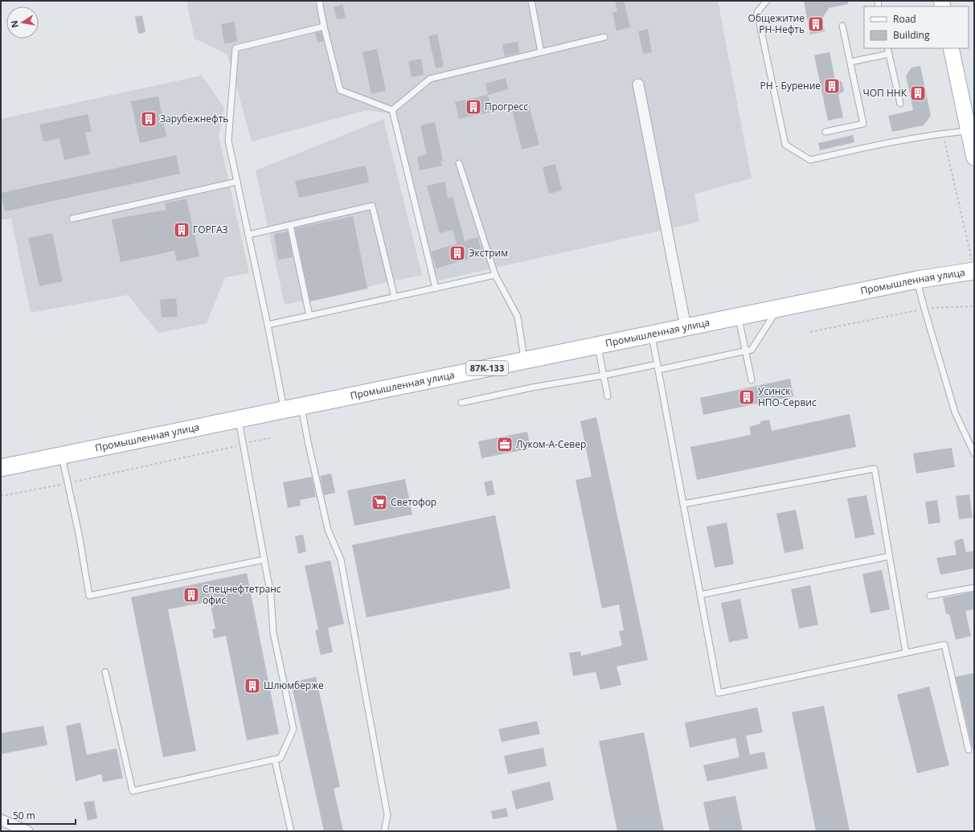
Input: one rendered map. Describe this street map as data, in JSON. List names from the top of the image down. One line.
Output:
{"streets":{"main road":["Промышленная улица","87К-133"]},"places":{"building":["Общежитие РН-Нефть","РН - Бурение","ЧОП ННК","Прогресс","Зарубежнефть","ГОРГАЗ","Экстрим","Усинск НПО-Сервис","Спецнефтетранс офис","Шлюмберже"],"office":["Луком-А-Север"],"supermarket":["Светофор"]},"legend":["Road","Building"],"scale_bar":"50 m","north":"left"}
